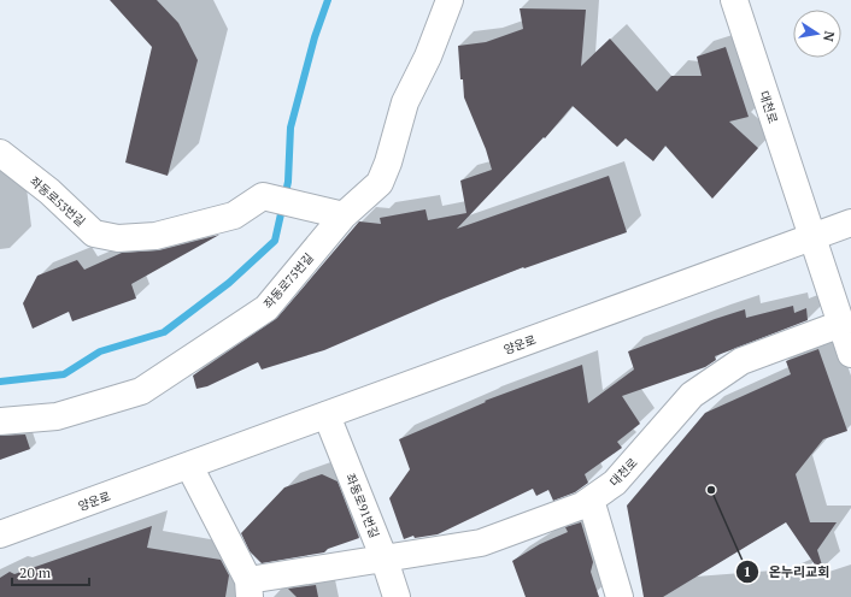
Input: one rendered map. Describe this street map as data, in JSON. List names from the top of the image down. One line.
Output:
{"streets":{"street":["대천로","좌동로53번길","좌동로75번길","양운로","좌동로91번길"]},"crossings":[["대천로","양운로"],["대천로","좌동로91번길"],["좌동로53번길","좌동로75번길"],["양운로","좌동로91번길"]],"places":["온누리교회"],"scale_bar":"20 m","north":"right"}
